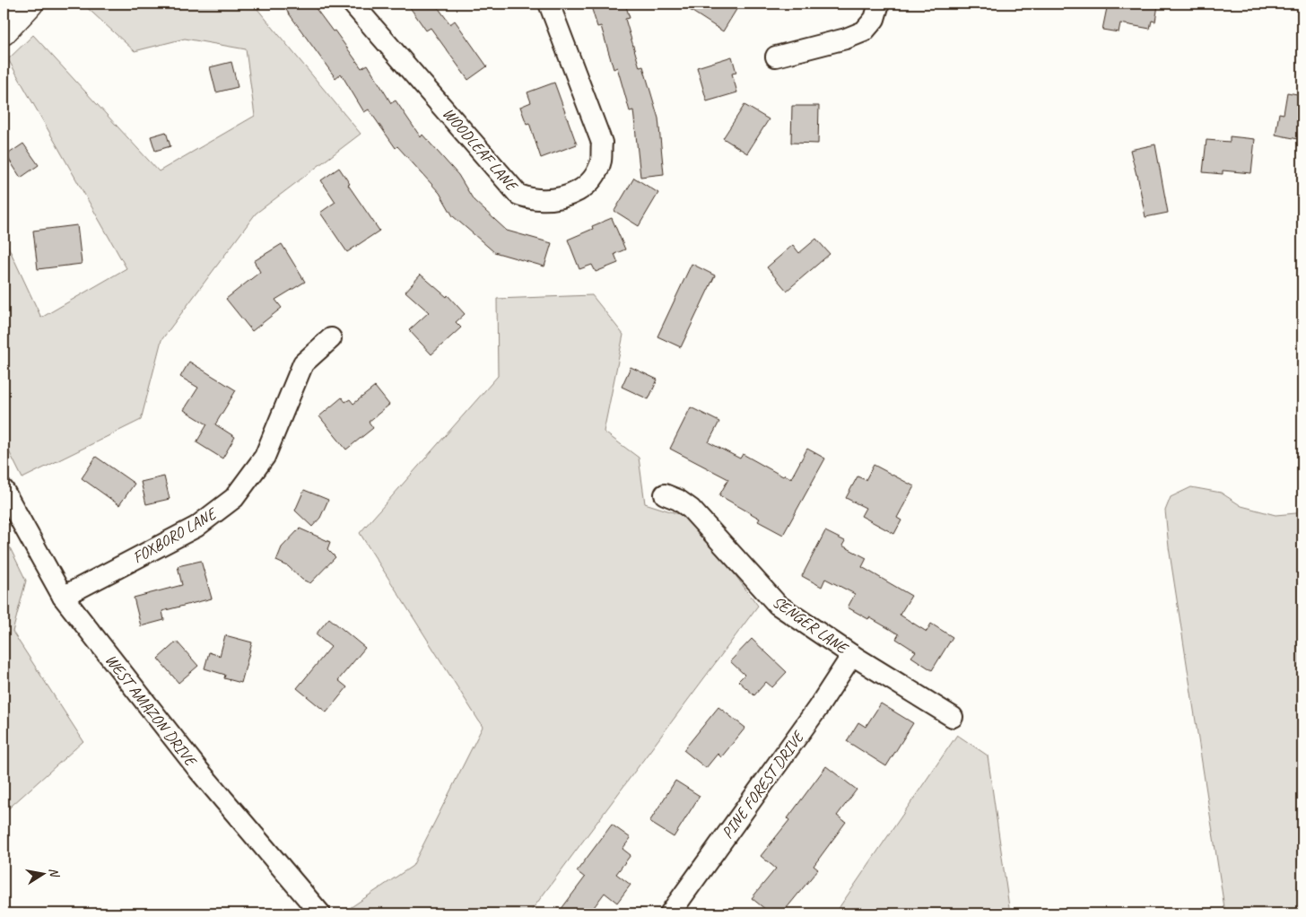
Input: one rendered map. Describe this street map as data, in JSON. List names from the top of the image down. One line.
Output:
{"streets":{"street":["WOODLEAF LANE","FOXBORO LANE","SENGER LANE","WEST AMAZON DRIVE","PINE FOREST DRIVE"]},"crossings":[["FOXBORO LANE","WEST AMAZON DRIVE"],["SENGER LANE","PINE FOREST DRIVE"]],"north":"right"}
